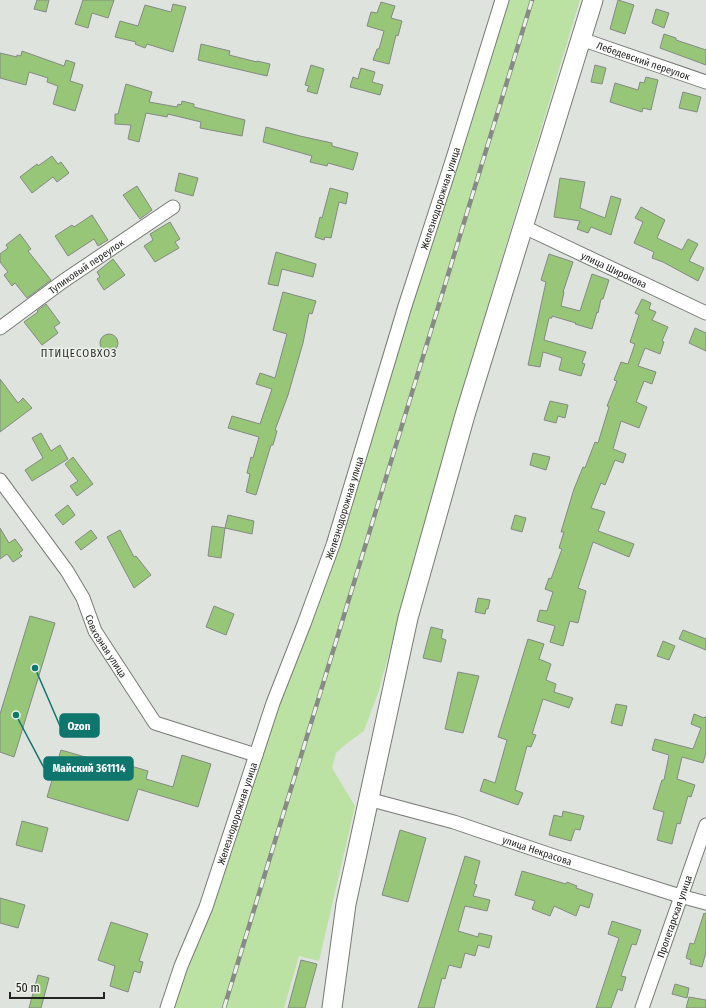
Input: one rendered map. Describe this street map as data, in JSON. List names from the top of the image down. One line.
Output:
{"streets":{"street":["Лебедевский переулок","Железнодорожная улица","Тупиковый переулок","улица Широкова","Совхозная улица","улица Некрасова","Пролетарская улица"]},"crossings":[["Железнодорожная улица","Совхозная улица"],["улица Некрасова","Пролетарская улица"]],"districts":["ПТИЦЕСОВХОЗ"],"places":["Ozon","Майский 361114"],"scale_bar":"50 m"}
